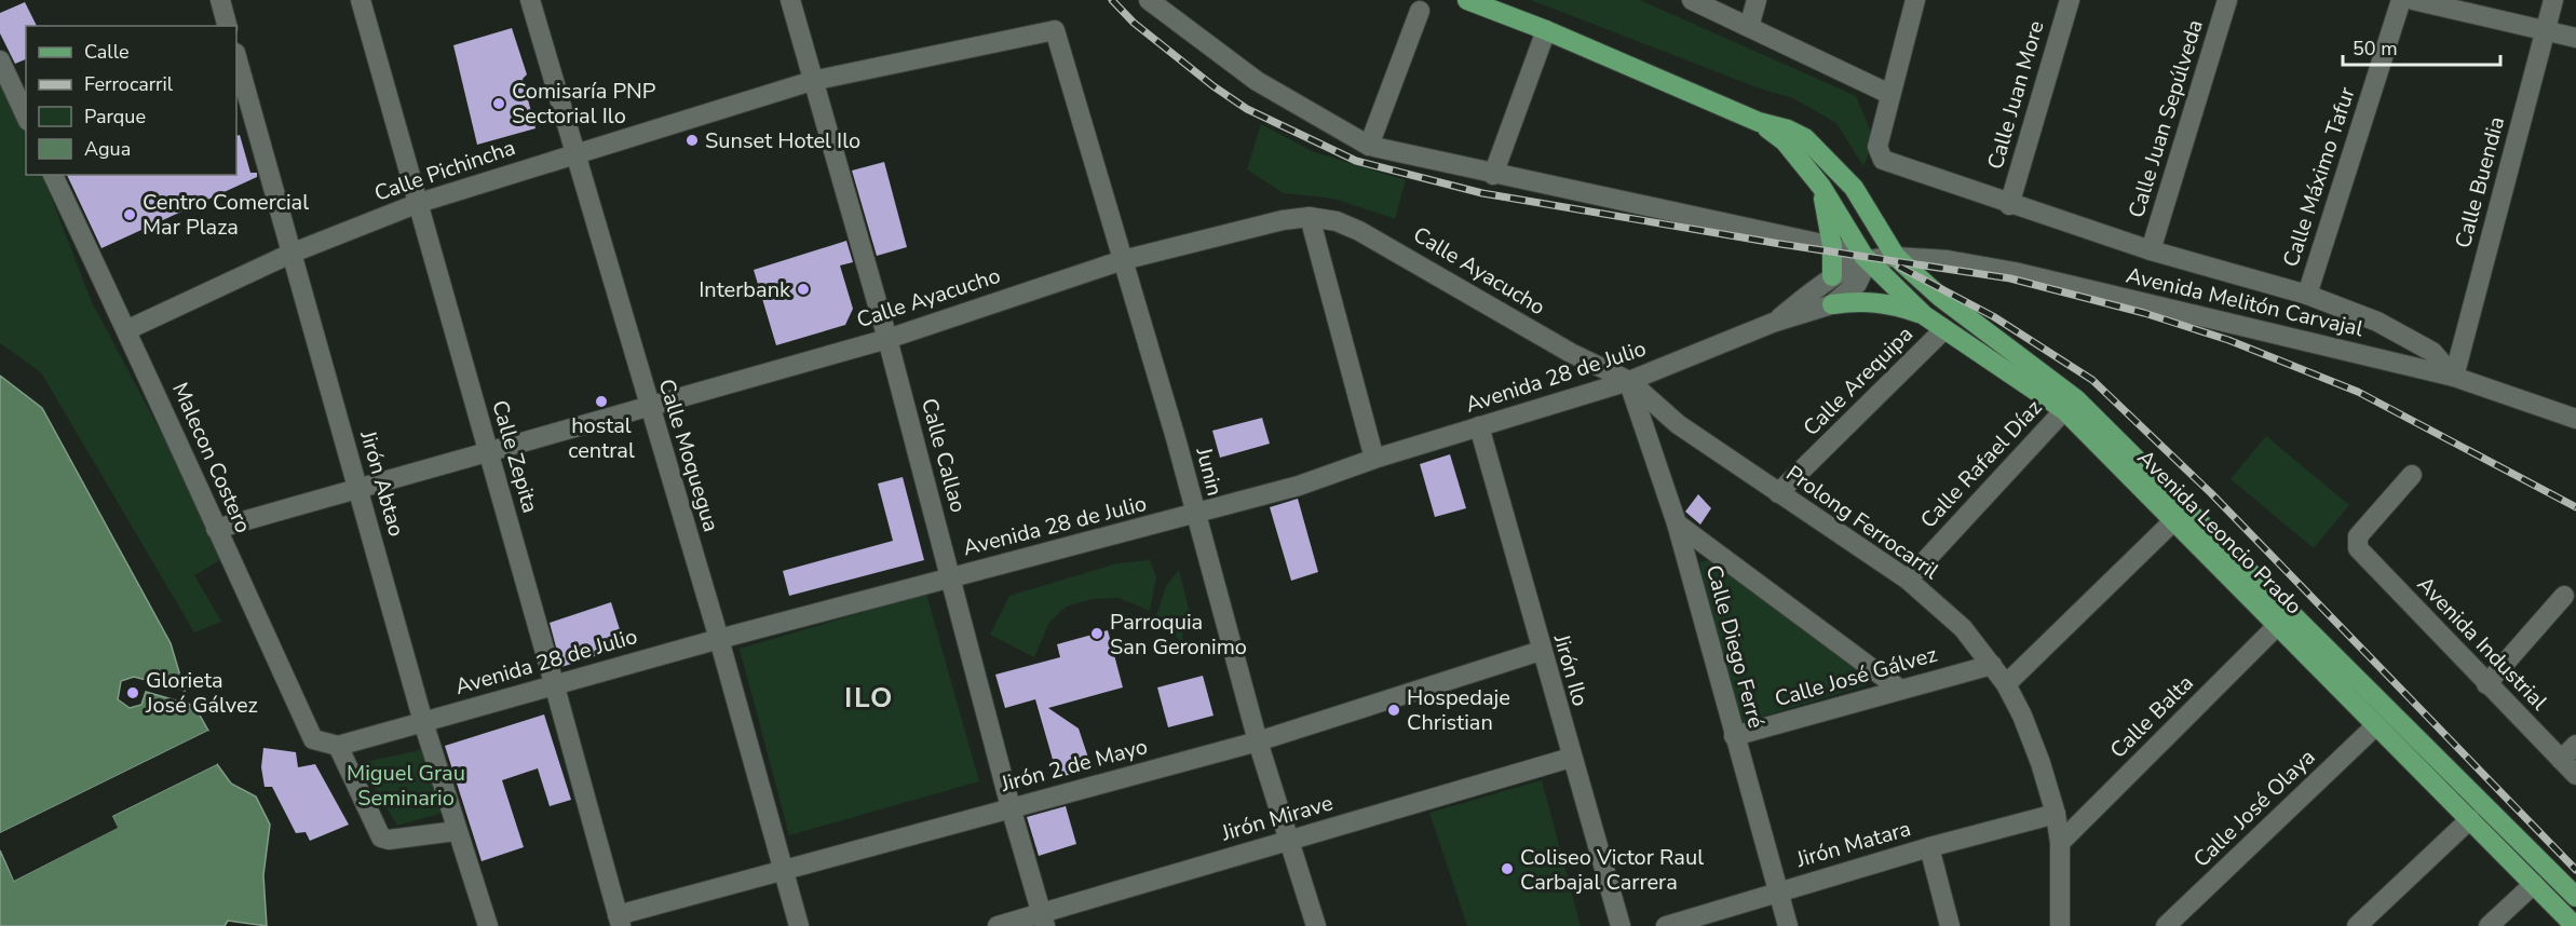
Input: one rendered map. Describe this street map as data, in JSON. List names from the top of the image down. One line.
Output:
{"streets":{"main road":["Avenida Leoncio Prado"],"street":["Calle Juan More","Calle Juan Sepúlveda","Calle Pichincha","Calle Máximo Tafur","Calle Buendia","Calle Ayacucho","Avenida Melitón Carvajal","Avenida 28 de Julio","Calle Arequipa","Calle Moquegua","Calle Callao","Calle Zepita","Malecon Costero","Calle Rafael Díaz","Junin","Jirón Abtao","Prolong Ferrocarril","Avenida Industrial","Calle Diego Ferré","Jirón Ilo","Calle José Gálvez","Calle Balta","Jirón 2 de Mayo","Calle José Olaya","Jirón Mirave","Jirón Matara"]},"crossings":[["Calle Pichincha","Calle Moquegua"],["Calle Pichincha","Calle Callao"],["Calle Pichincha","Calle Zepita"],["Calle Pichincha","Malecon Costero"],["Calle Pichincha","Junin"],["Calle Pichincha","Jirón Abtao"],["Calle Buendia","Avenida Melitón Carvajal"],["Calle Ayacucho","Avenida 28 de Julio"],["Calle Ayacucho","Calle Moquegua"],["Calle Ayacucho","Calle Callao"],["Calle Ayacucho","Calle Zepita"],["Calle Ayacucho","Malecon Costero"],["Calle Ayacucho","Junin"],["Calle Ayacucho","Jirón Abtao"],["Calle Ayacucho","Prolong Ferrocarril"],["Calle Ayacucho","Calle Diego Ferré"],["Avenida Melitón Carvajal","Avenida 28 de Julio"],["Avenida Melitón Carvajal","Avenida Leoncio Prado"],["Avenida 28 de Julio","Calle Moquegua"],["Avenida 28 de Julio","Calle Callao"],["Avenida 28 de Julio","Calle Zepita"],["Avenida 28 de Julio","Malecon Costero"],["Avenida 28 de Julio","Junin"],["Avenida 28 de Julio","Jirón Abtao"],["Avenida 28 de Julio","Prolong Ferrocarril"],["Avenida 28 de Julio","Avenida Leoncio Prado"],["Avenida 28 de Julio","Calle Diego Ferré"],["Avenida 28 de Julio","Jirón Ilo"],["Calle Arequipa","Prolong Ferrocarril"],["Calle Arequipa","Avenida Leoncio Prado"],["Calle Moquegua","Jirón 2 de Mayo"],["Calle Callao","Jirón 2 de Mayo"],["Calle Callao","Jirón Mirave"],["Calle Zepita","Jirón 2 de Mayo"],["Calle Rafael Díaz","Prolong Ferrocarril"],["Calle Rafael Díaz","Avenida Leoncio Prado"],["Junin","Jirón 2 de Mayo"],["Junin","Jirón Mirave"],["Prolong Ferrocarril","Calle Diego Ferré"],["Prolong Ferrocarril","Calle José Gálvez"],["Prolong Ferrocarril","Calle Balta"],["Prolong Ferrocarril","Jirón Matara"],["Avenida Leoncio Prado","Calle Balta"],["Avenida Leoncio Prado","Calle José Olaya"],["Calle Diego Ferré","Calle José Gálvez"],["Calle Diego Ferré","Jirón Matara"],["Jirón Ilo","Jirón 2 de Mayo"],["Jirón Ilo","Jirón Mirave"]],"districts":["ILO"],"parks":["Miguel Grau Seminario"],"places":["Comisaría PNP Sectorial Ilo","Sunset Hotel Ilo","Centro Comercial Mar Plaza","Interbank","hostal central","Parroquia San Geronimo","Glorieta José Gálvez","Hospedaje Christian","Coliseo Victor Raul Carbajal Carrera"],"legend":["Calle","Ferrocarril","Parque","Agua"],"scale_bar":"50 m"}
